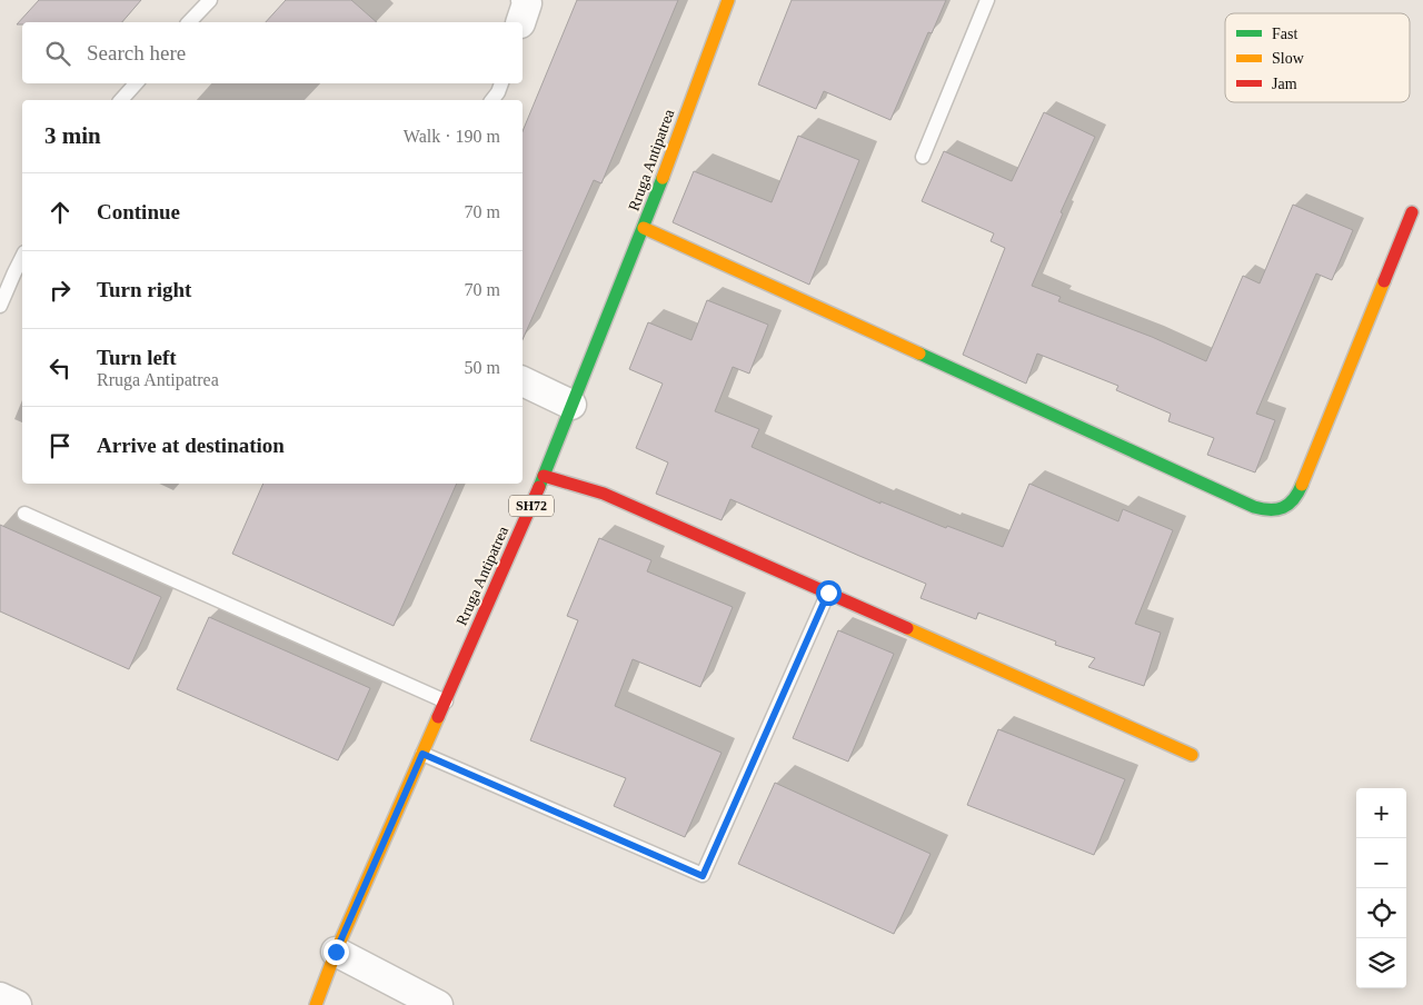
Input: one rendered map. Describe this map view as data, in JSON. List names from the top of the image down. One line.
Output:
{"streets":{"street":["Rruga Antipatrea","SH72"]},"legend":["Fast","Slow","Jam"],"page":{"search":"Search here","heading":["3 min","Walk · 190 m"],"list":[["Continue","70 m"],["Turn right","70 m"],["Turn left","Rruga Antipatrea","50 m"],"Arrive at destination"],"map_buttons":["+","−"]}}
